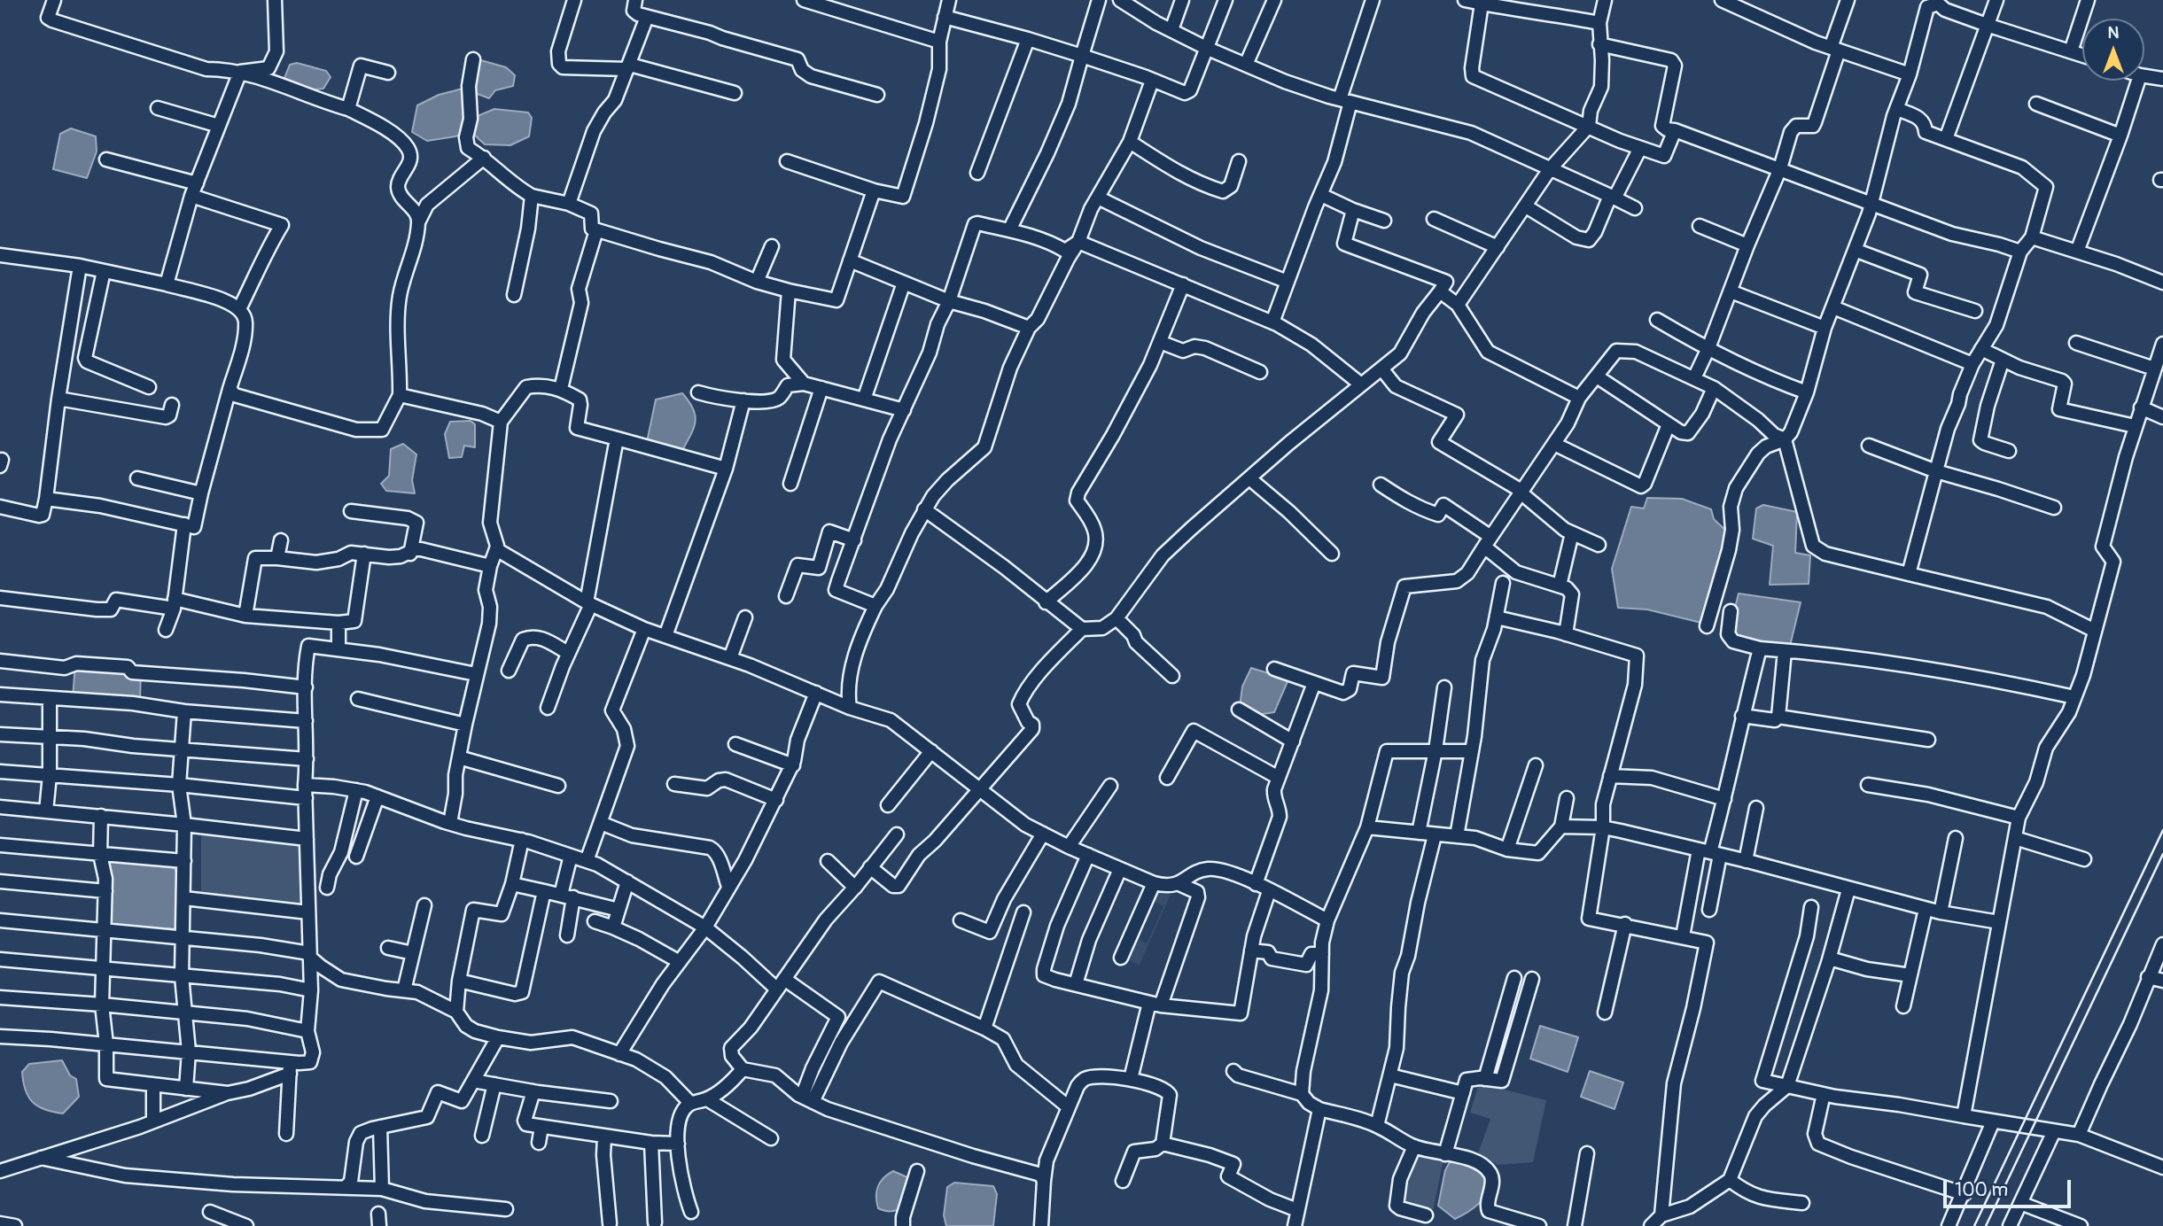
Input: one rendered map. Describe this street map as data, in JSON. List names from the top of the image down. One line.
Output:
{"scale_bar":"100 m","north":"top"}
